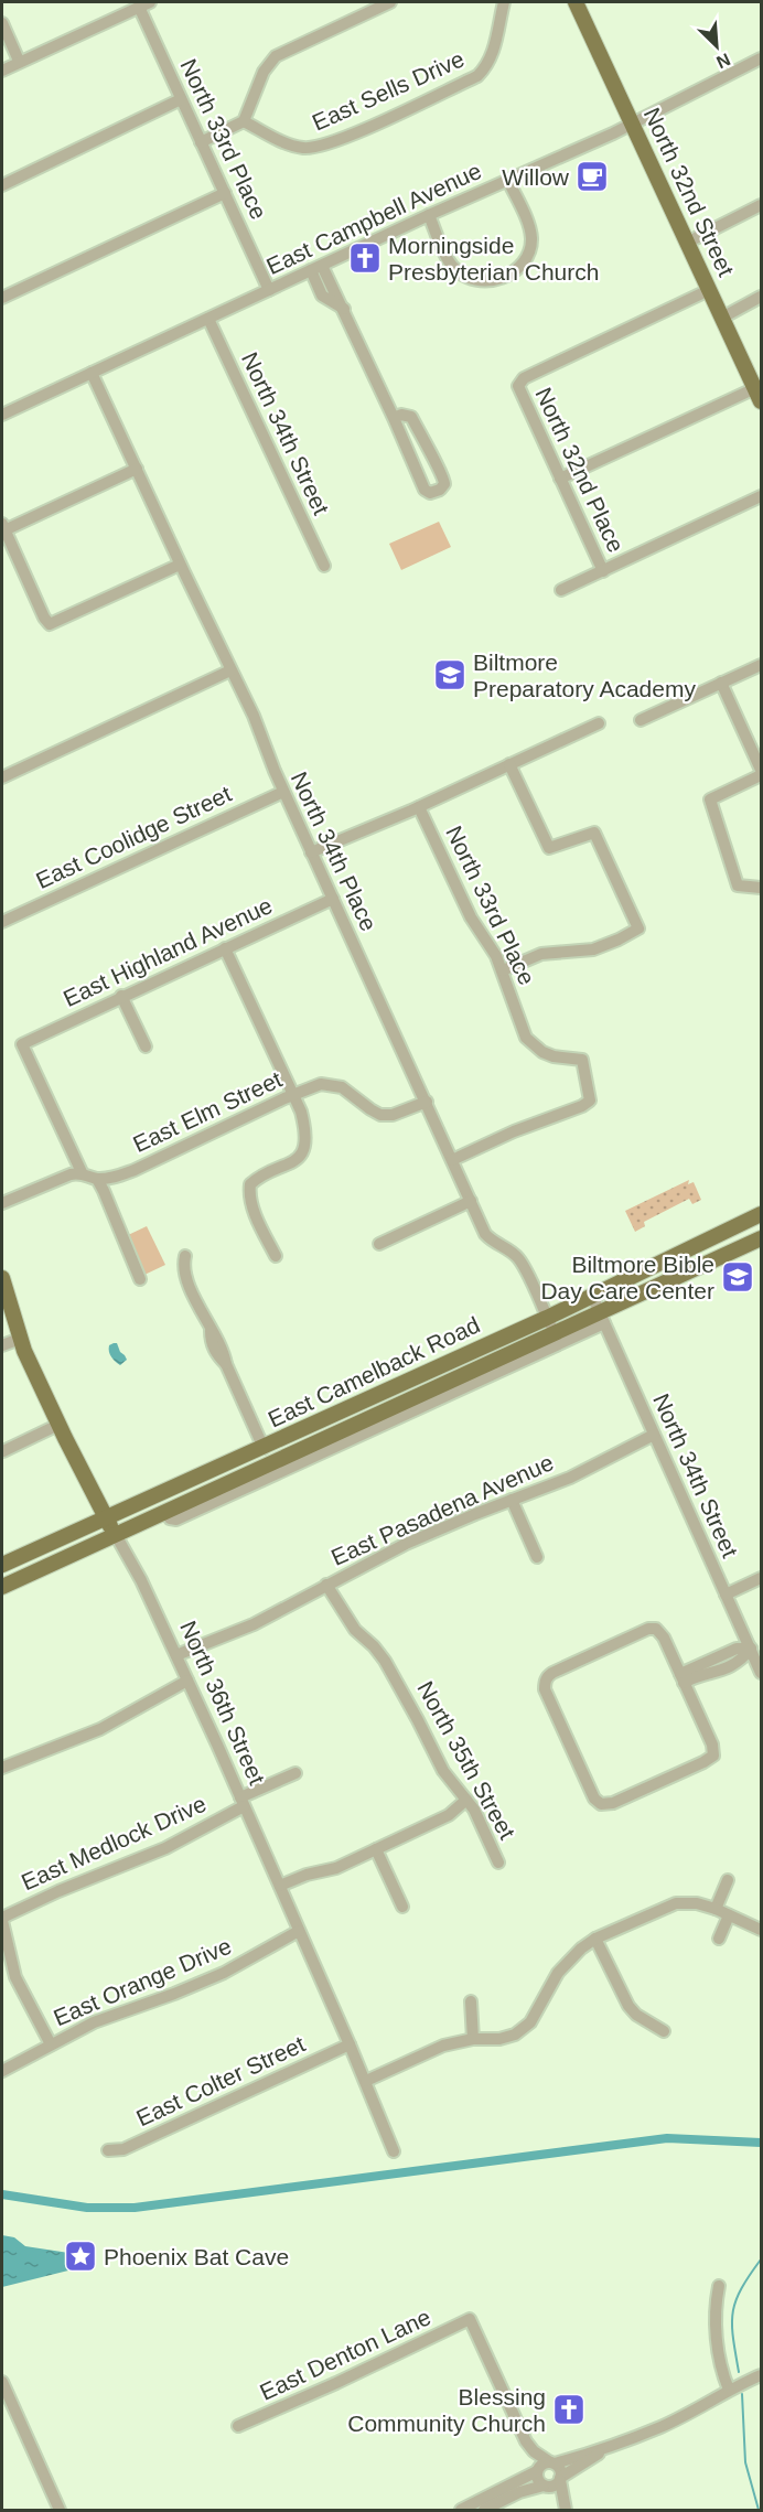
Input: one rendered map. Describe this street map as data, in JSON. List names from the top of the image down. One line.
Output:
{"streets":{"main road":["North 32nd Street","East Camelback Road","North 36th Street"],"street":["East Sells Drive","North 33rd Place","East Campbell Avenue","North 34th Street","North 32nd Place","East Coolidge Street","North 34th Place","East Highland Avenue","East Elm Street","East Pasadena Avenue","North 35th Street","East Medlock Drive","East Orange Drive","East Colter Street","East Denton Lane"]},"crossings":[["North 33rd Place","East Campbell Avenue"],["North 33rd Place","North 34th Place"],["North 32nd Street","East Campbell Avenue"],["North 32nd Street","North 32nd Place"],["East Campbell Avenue","North 34th Street"],["East Campbell Avenue","North 34th Place"],["North 34th Street","East Camelback Road"],["North 34th Street","East Pasadena Avenue"],["East Coolidge Street","North 34th Place"],["North 34th Place","East Highland Avenue"],["North 34th Place","East Elm Street"],["North 34th Place","East Camelback Road"],["East Camelback Road","North 36th Street"],["East Pasadena Avenue","North 36th Street"],["East Pasadena Avenue","North 35th Street"],["North 36th Street","East Medlock Drive"],["North 36th Street","East Orange Drive"],["North 36th Street","East Colter Street"]],"places":{"cafe":["Willow"],"church":["Morningside Presbyterian Church","Blessing Community Church"],"school or university":["Biltmore Preparatory Academy","Biltmore Bible Day Care Center"],"place":["Phoenix Bat Cave"]},"north":"bottom right"}
